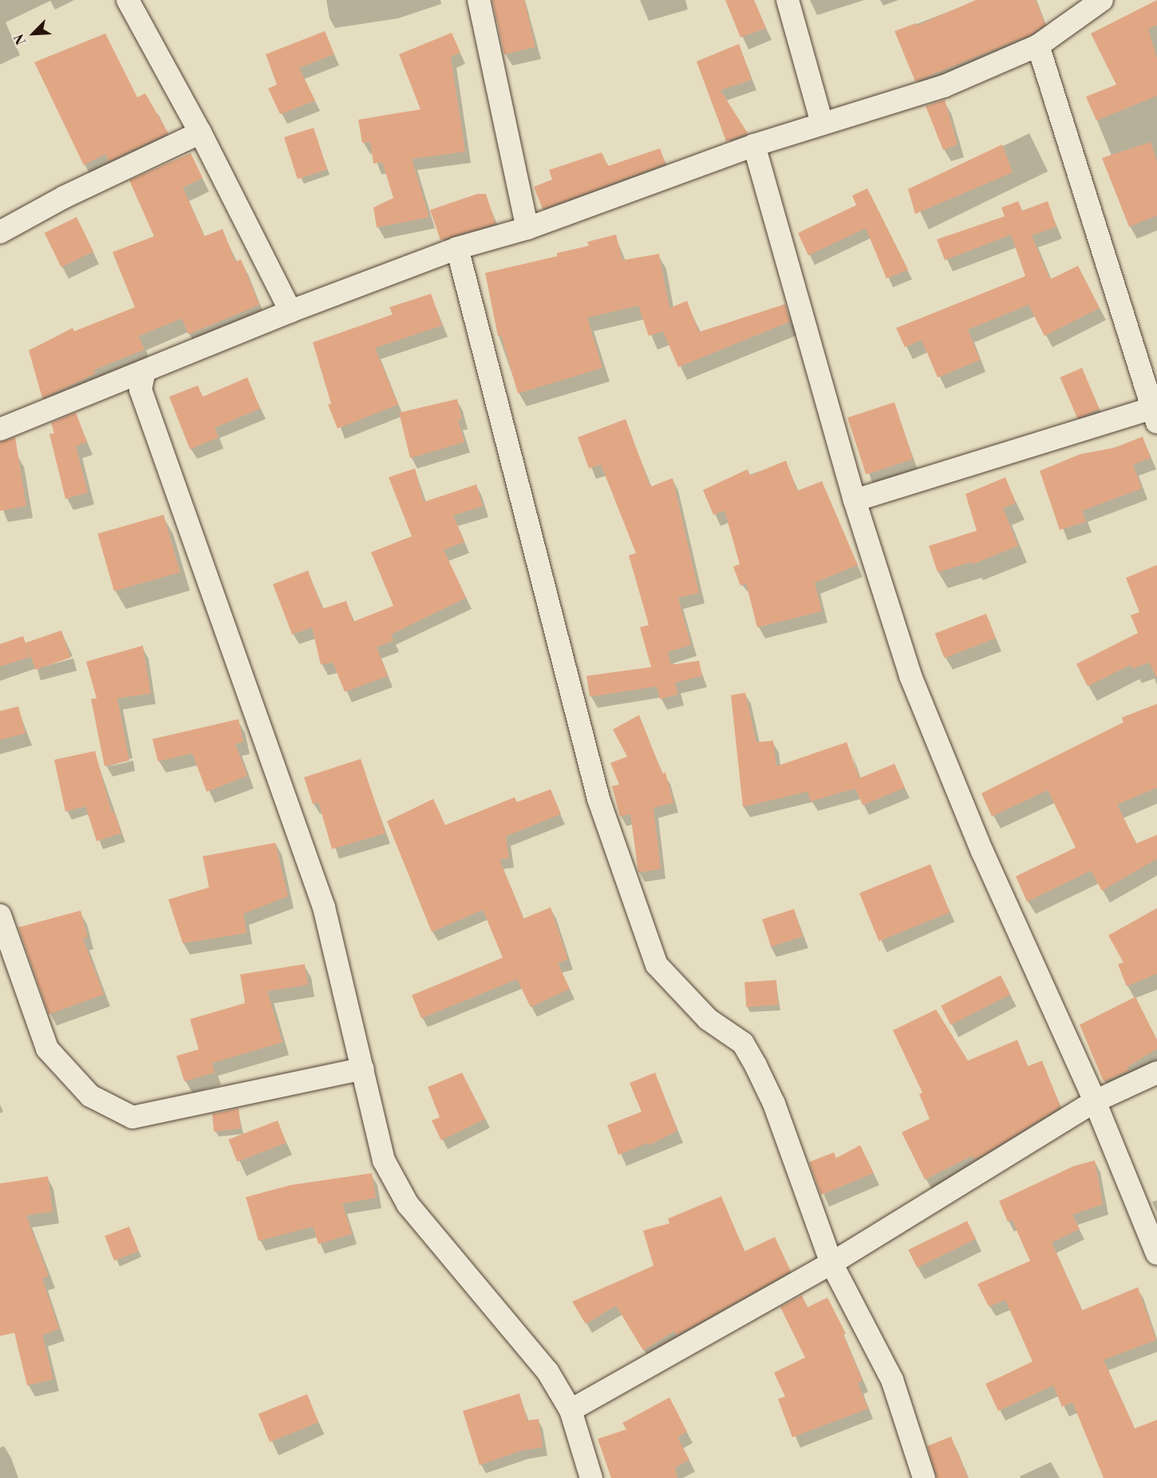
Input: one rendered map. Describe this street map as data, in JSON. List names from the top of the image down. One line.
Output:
{"north":"bottom left"}
